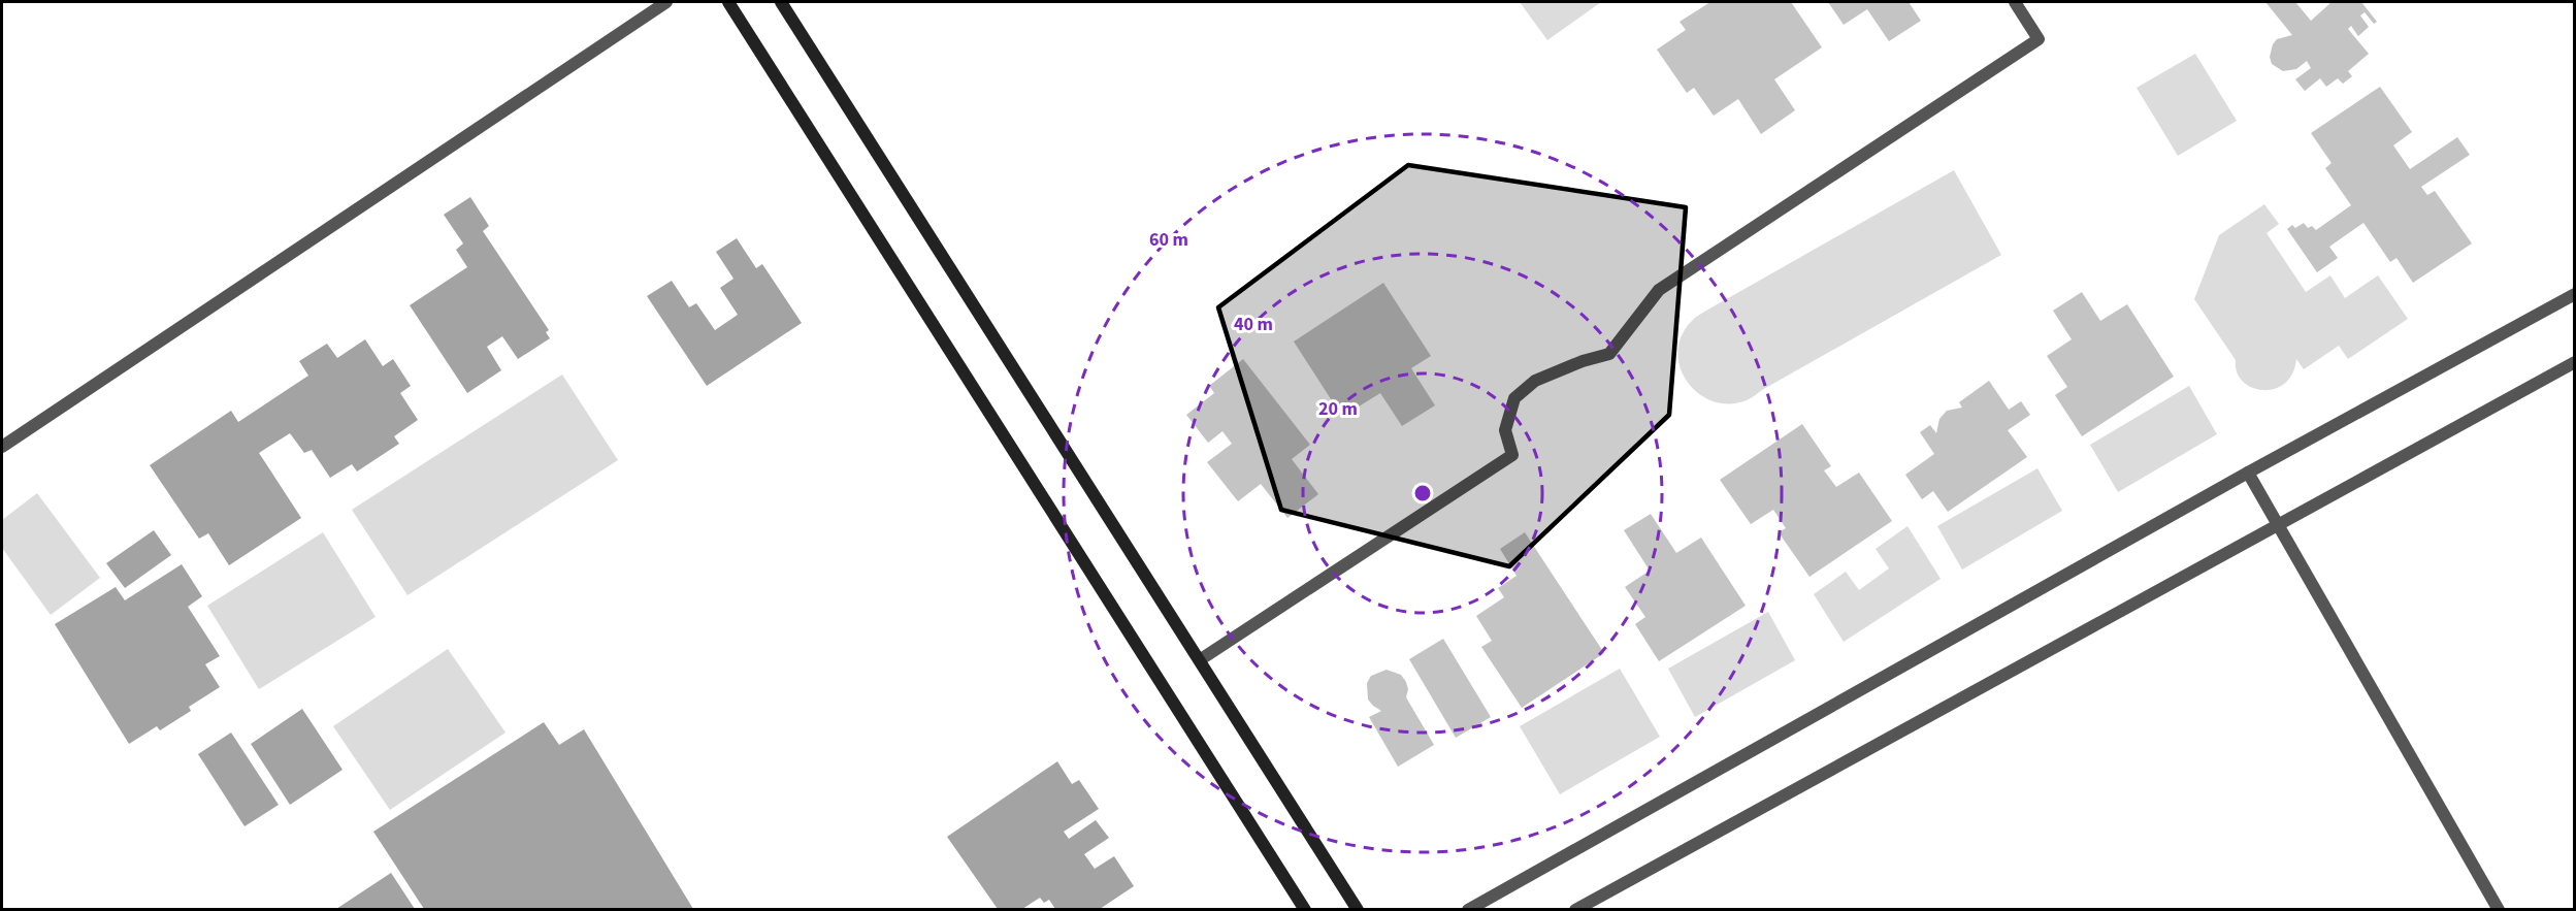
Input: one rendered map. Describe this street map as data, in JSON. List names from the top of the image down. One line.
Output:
{"rings":["60 m","40 m","20 m"]}
